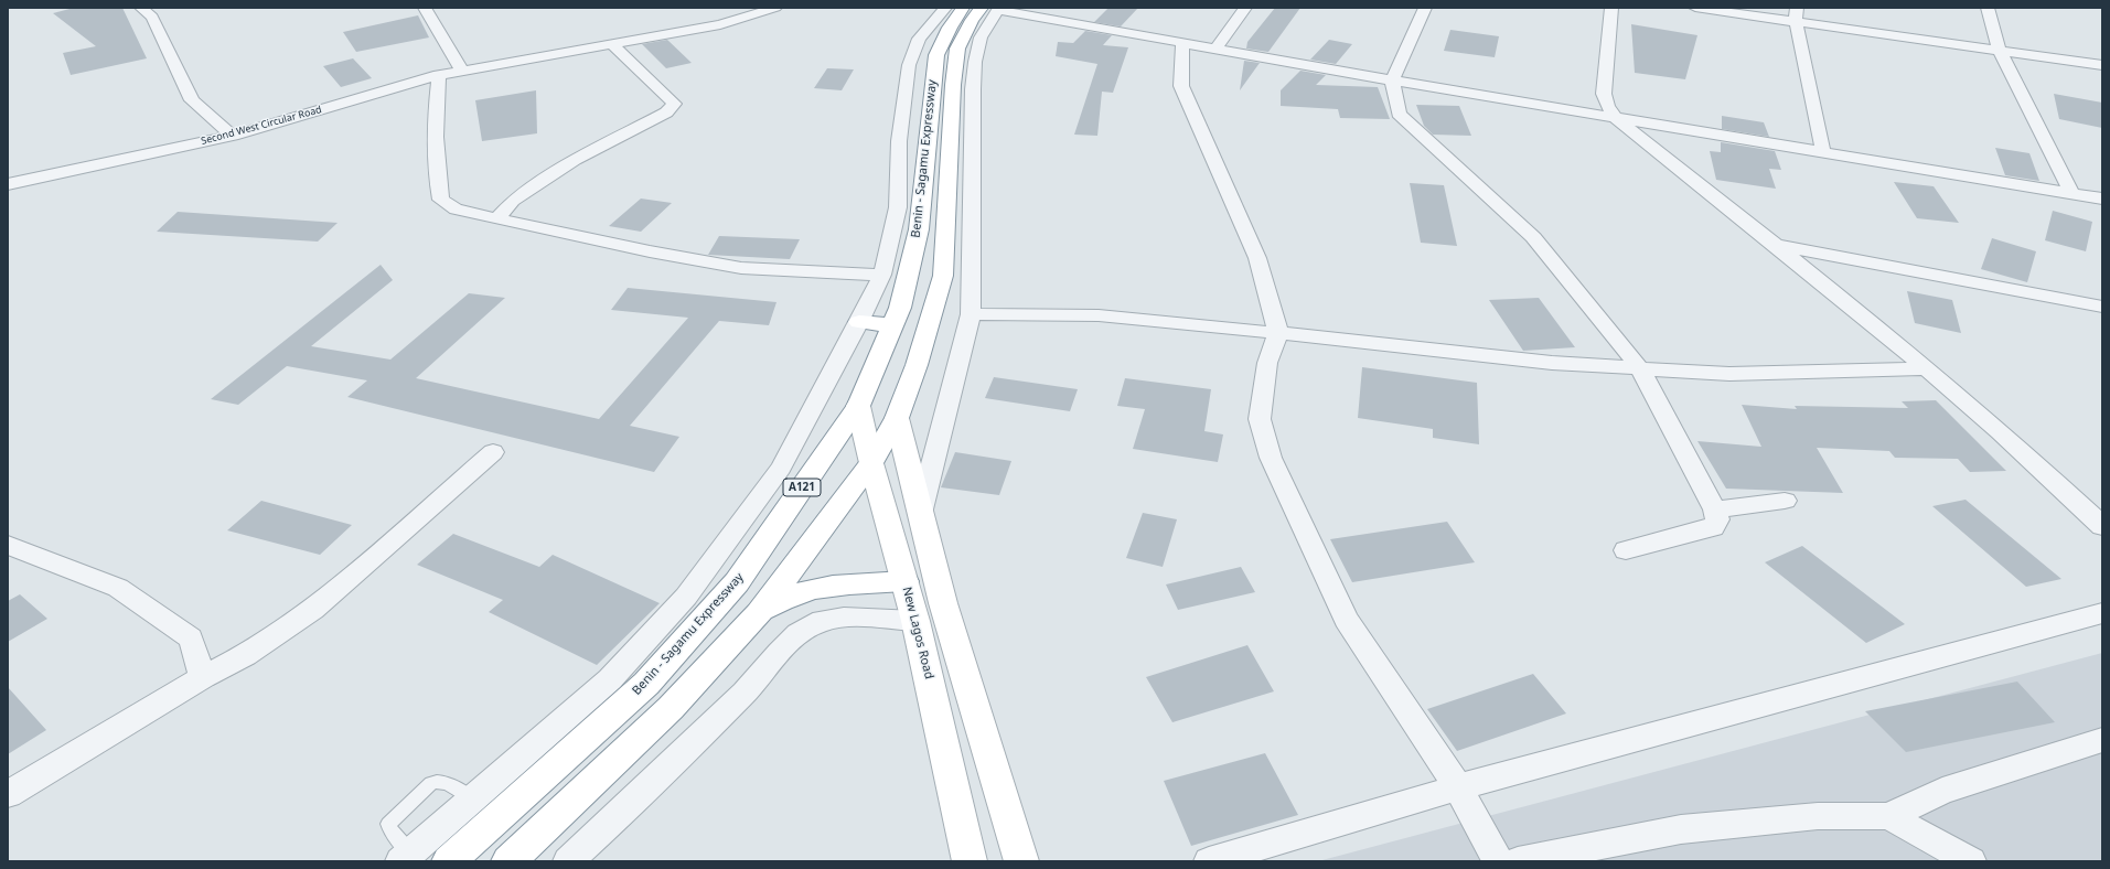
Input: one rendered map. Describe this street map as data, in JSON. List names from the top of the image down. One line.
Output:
{"streets":{"main road":["Benin - Sagamu Expressway","A121","New Lagos Road"],"street":["Second West Circular Road"]},"crossings":[["Benin - Sagamu Expressway","New Lagos Road"]]}
